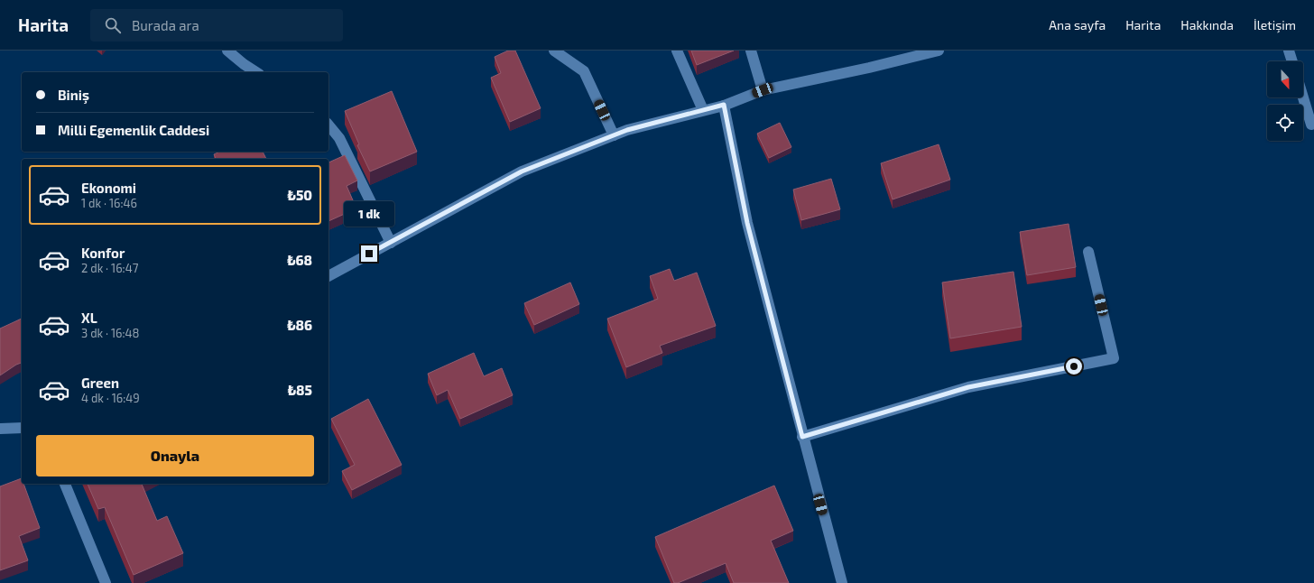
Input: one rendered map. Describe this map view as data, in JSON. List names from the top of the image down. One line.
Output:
{"north":"bottom","page":{"header":"Harita","search":"Burada ara","nav":["Ana sayfa","Harita","Hakkında","İletişim"],"banner":["Biniş","Milli Egemenlik Caddesi"],"list":[{"name":"Ekonomi","note":"1 dk · 16:46","value":"₺50"},{"name":"Konfor","note":"2 dk · 16:47","value":"₺68"},{"name":"XL","note":"3 dk · 16:48","value":"₺86"},{"name":"Green","note":"4 dk · 16:49","value":"₺85"}],"bubble":"1 dk","buttons":"Onayla"}}
